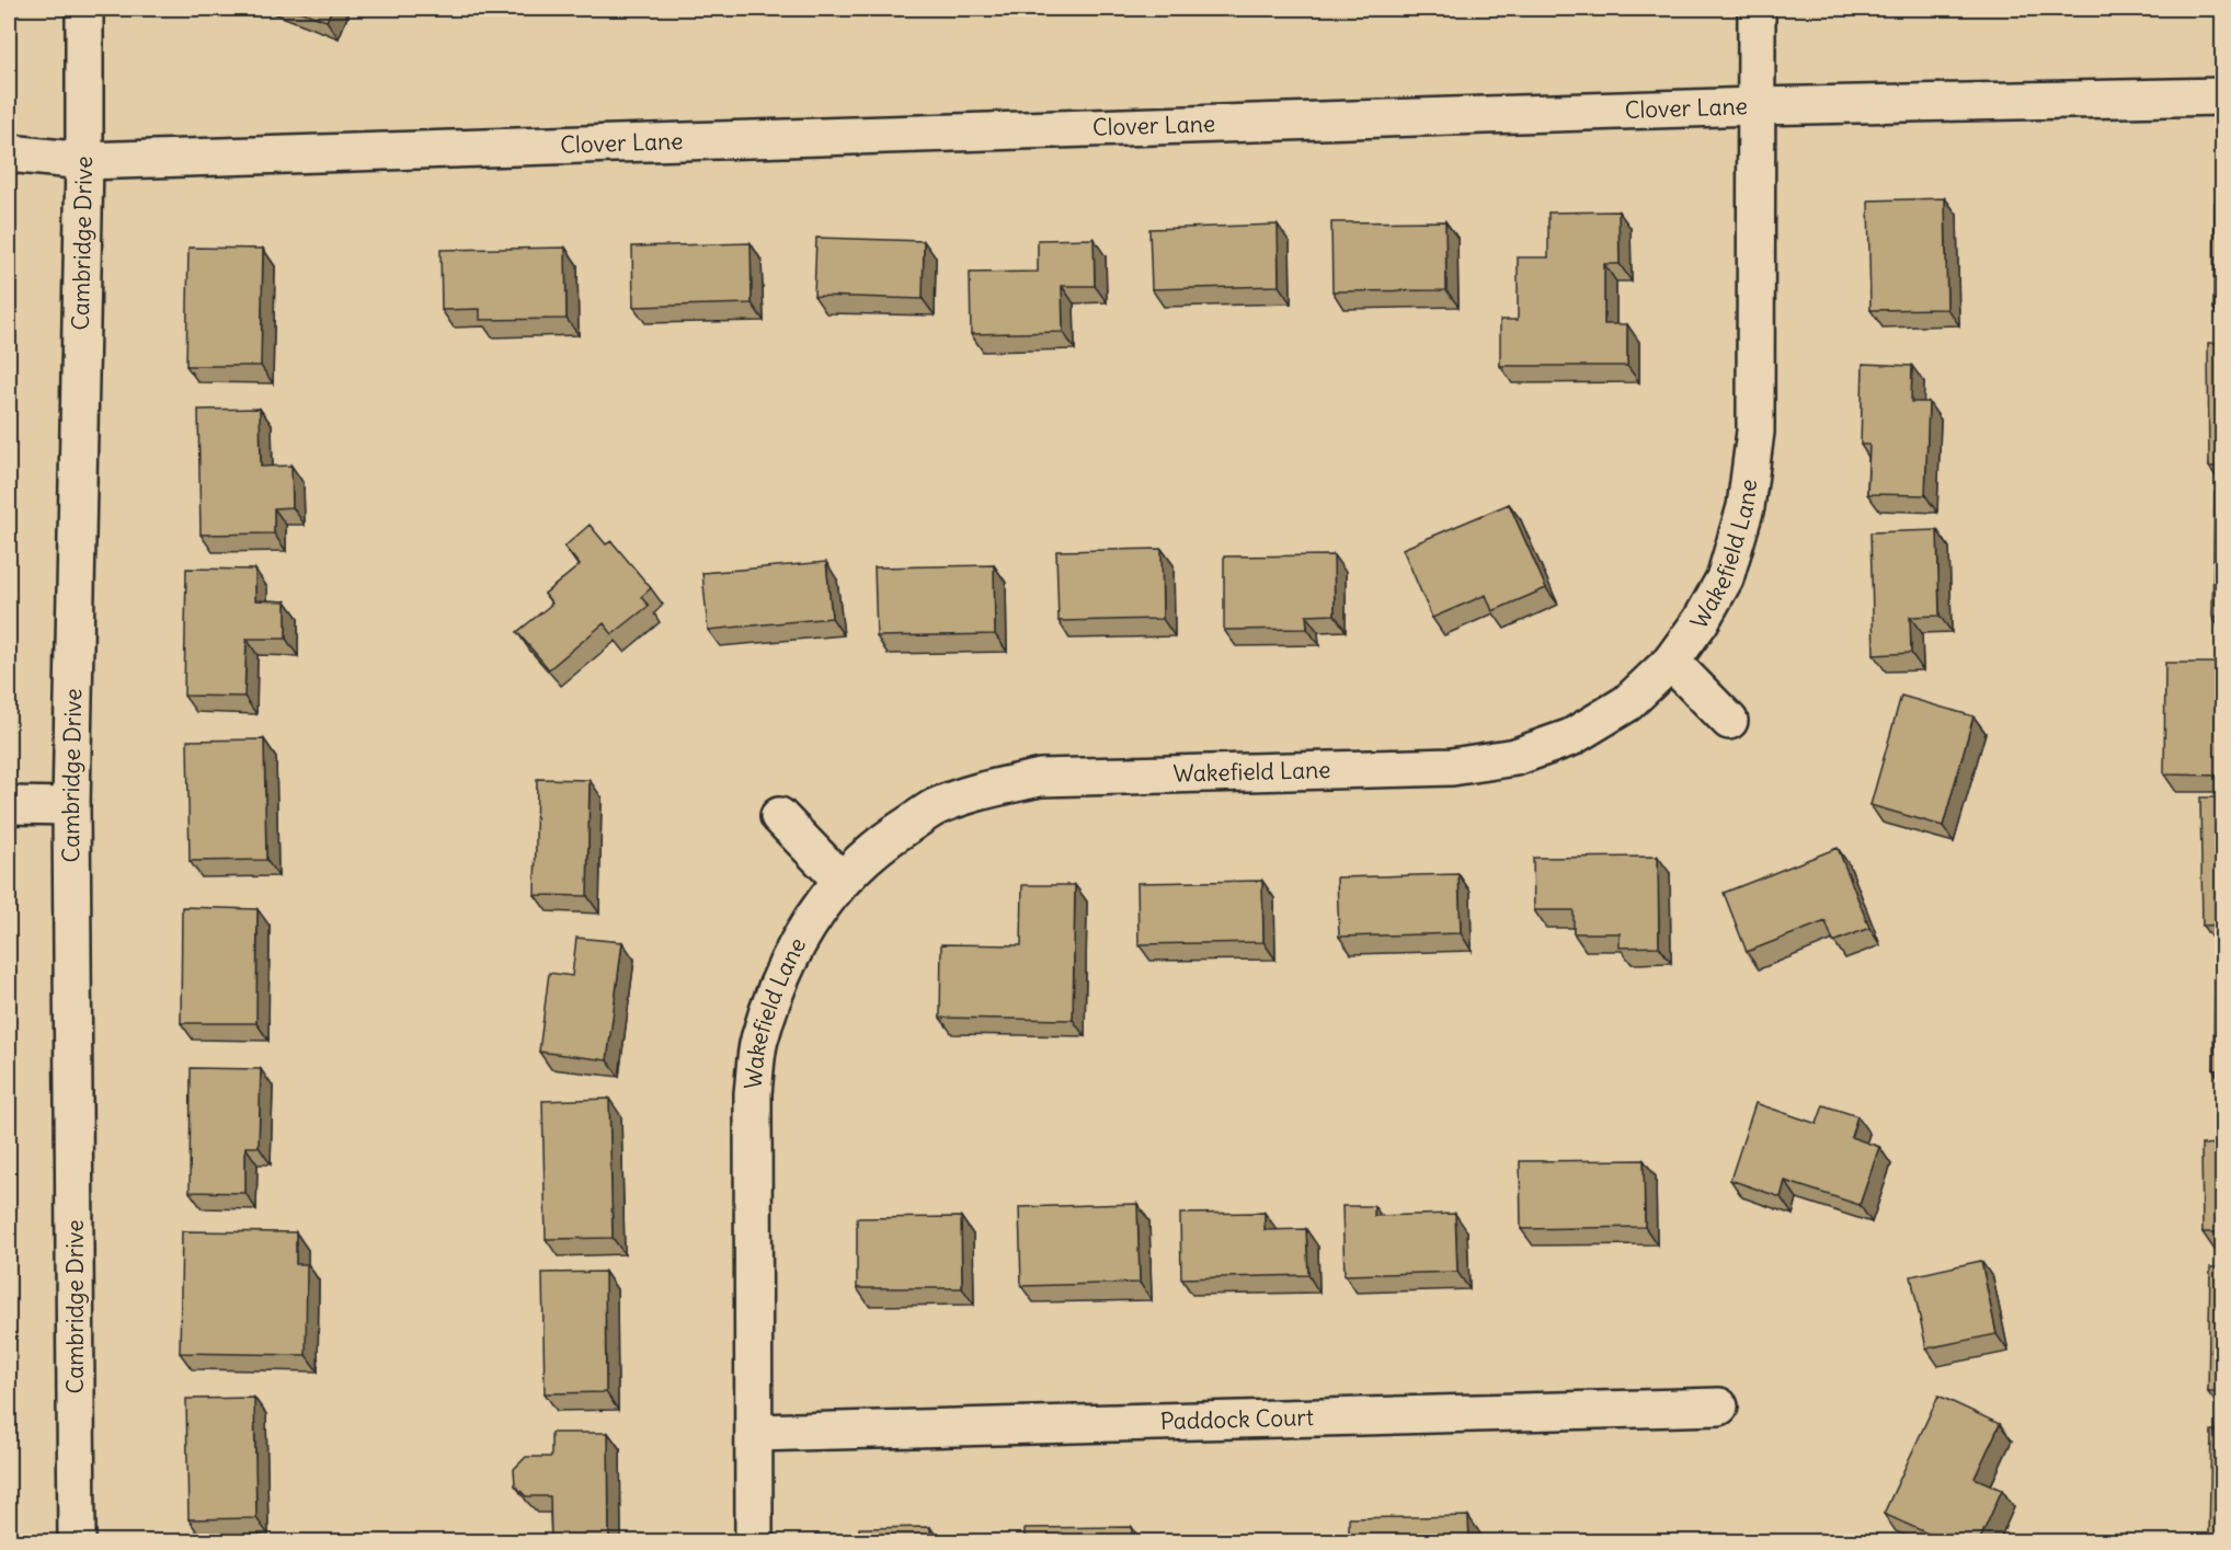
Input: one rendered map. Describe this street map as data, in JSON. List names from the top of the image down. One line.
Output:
{"streets":{"street":["Clover Lane","Cambridge Drive","Wakefield Lane","Paddock Court"]},"crossings":[["Clover Lane","Cambridge Drive"],["Clover Lane","Wakefield Lane"],["Wakefield Lane","Paddock Court"]]}
